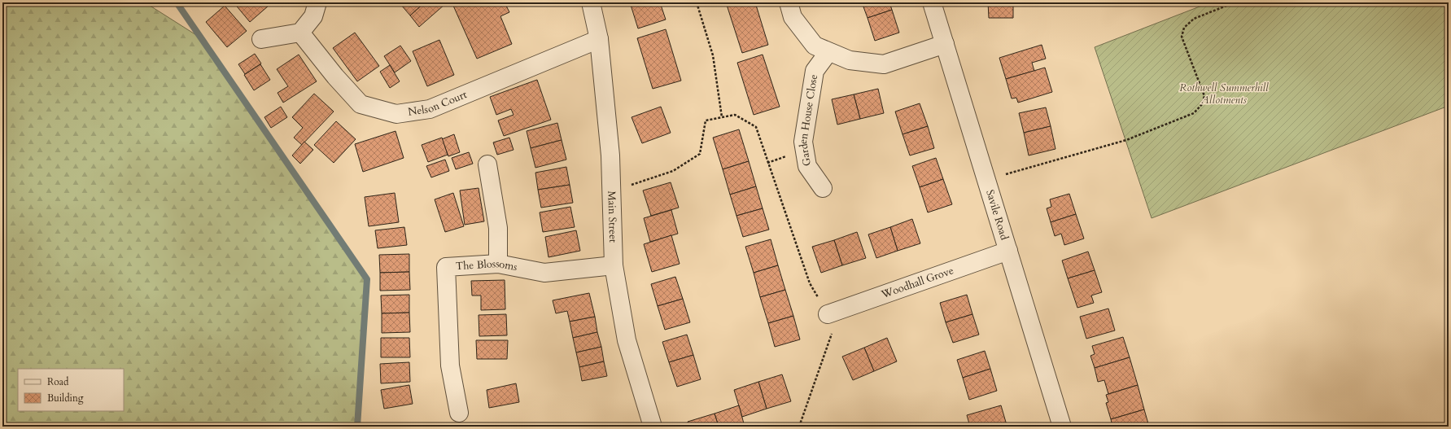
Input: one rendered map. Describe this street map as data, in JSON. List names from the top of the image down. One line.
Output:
{"streets":{"street":["Nelson Court","Garden House Close","Savile Road","Main Street","The Blossoms","Woodhall Grove"]},"crossings":[["Nelson Court","Main Street"],["Savile Road","Woodhall Grove"],["Main Street","The Blossoms"]],"parks":["Rothwell Summerhill Allotments"],"legend":["Road","Building"]}
